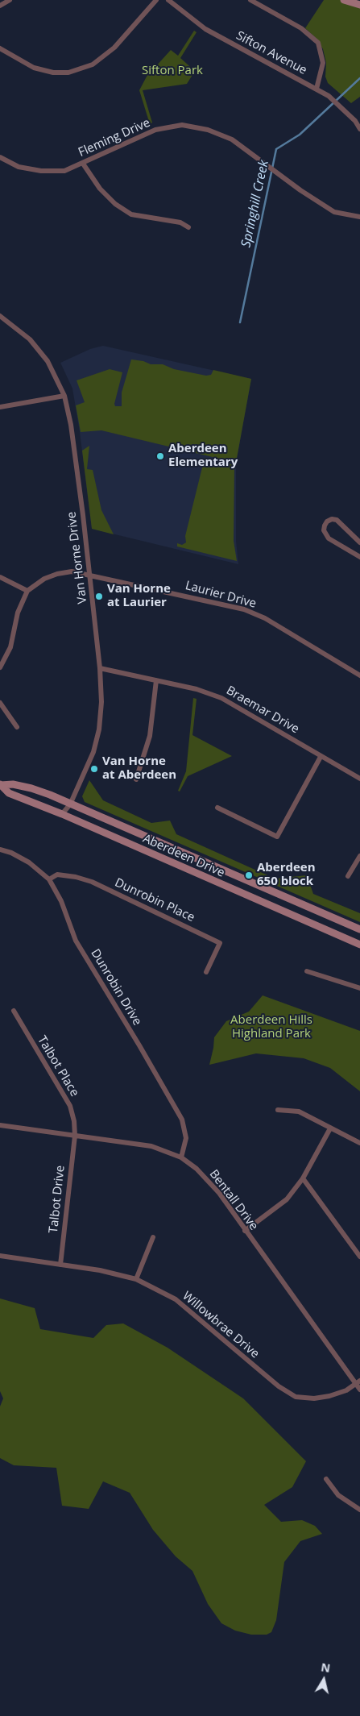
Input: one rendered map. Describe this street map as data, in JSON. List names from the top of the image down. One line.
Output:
{"streets":{"main road":["Aberdeen Drive"],"street":["Sifton Avenue","Fleming Drive","Van Horne Drive","Laurier Drive","Braemar Drive","Dunrobin Place","Dunrobin Drive","Talbot Place","Talbot Drive","Bentall Drive","Willowbrae Drive"]},"crossings":[["Van Horne Drive","Laurier Drive"],["Van Horne Drive","Braemar Drive"],["Van Horne Drive","Aberdeen Drive"],["Dunrobin Place","Dunrobin Drive"],["Dunrobin Drive","Bentall Drive"],["Talbot Place","Talbot Drive"],["Talbot Place","Bentall Drive"],["Talbot Drive","Bentall Drive"],["Talbot Drive","Willowbrae Drive"],["Bentall Drive","Willowbrae Drive"]],"water":["Springhill Creek"],"parks":["Sifton Park","Aberdeen Hills Highland Park"],"places":["Aberdeen Elementary","Van Horne at Laurier","Van Horne at Aberdeen","Aberdeen 650 block"],"north":"top"}
